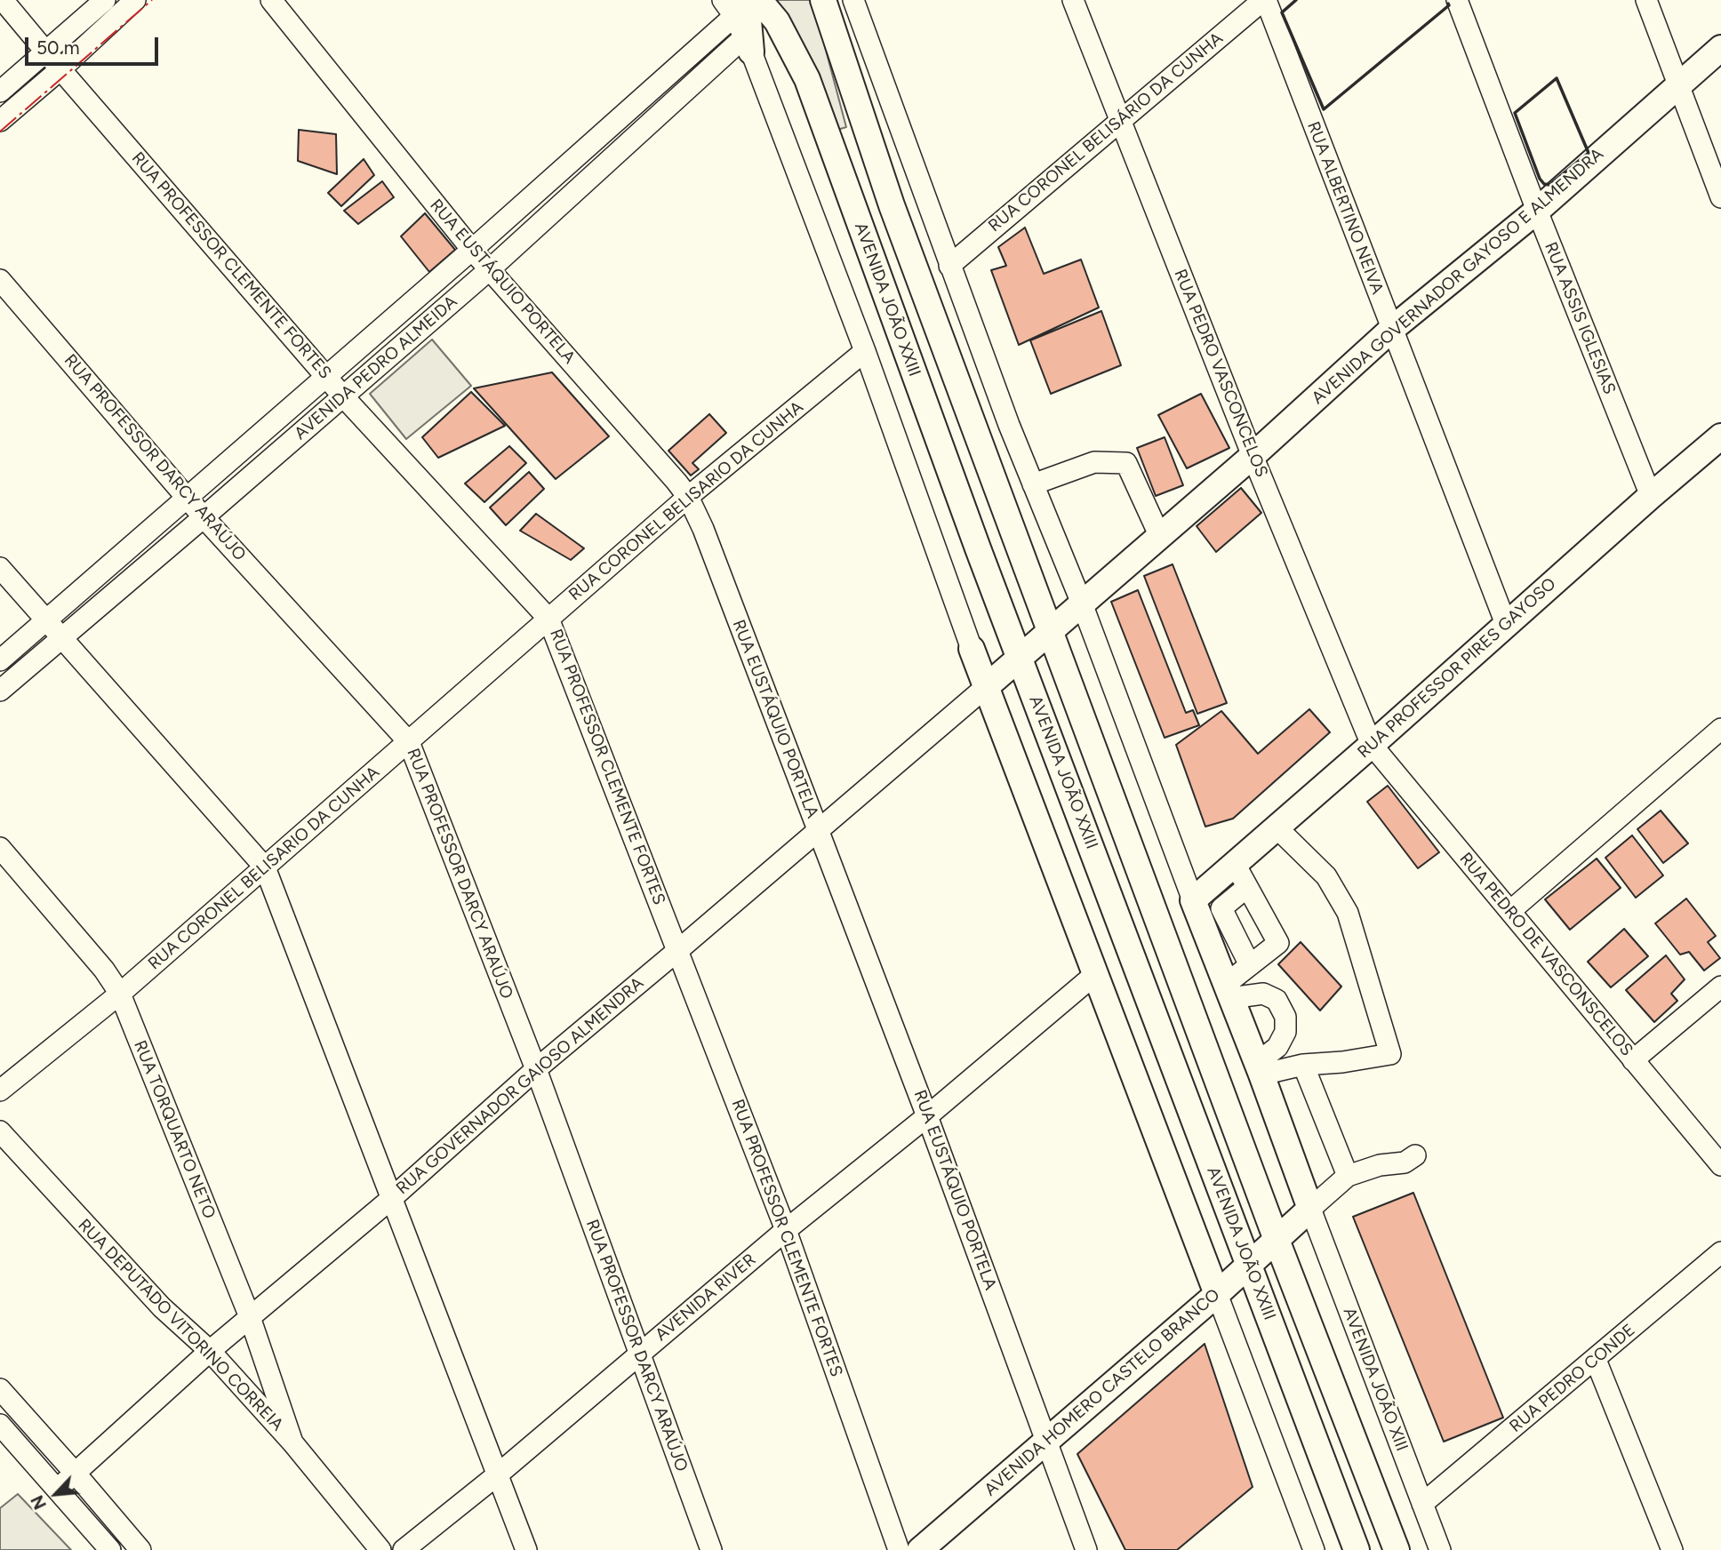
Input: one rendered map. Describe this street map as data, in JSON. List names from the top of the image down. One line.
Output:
{"streets":{"main road":["AVENIDA GOVERNADOR GAYOSO E ALMENDRA","AVENIDA JOÃO XXIII","RUA PROFESSOR PIRES GAYOSO","AVENIDA HOMERO CASTELO BRANCO"],"street":["RUA CORONEL BELISÁRIO DA CUNHA","RUA ALBERTINO NEIVA","RUA PROFESSOR CLEMENTE FORTES","RUA EUSTÁQUIO PORTELA","RUA ASSIS IGLESIAS","AVENIDA PEDRO ALMEIDA","RUA PEDRO VASCONCELOS","RUA PROFESSOR DARCY ARAÚJO","RUA CORONEL BELISARIO DA CUNHA","RUA PEDRO DE VASCONSCELOS","RUA GOVERNADOR GAIOSO ALMENDRA","RUA TORQUARTO NETO","AVENIDA RIVER","RUA DEPUTADO VITORINO CORREIA","RUA PEDRO CONDE","AVENIDA JOÃO XIII"]},"crossings":[["RUA CORONEL BELISÁRIO DA CUNHA","RUA ALBERTINO NEIVA"],["RUA CORONEL BELISÁRIO DA CUNHA","RUA PEDRO VASCONCELOS"],["RUA ALBERTINO NEIVA","AVENIDA GOVERNADOR GAYOSO E ALMENDRA"],["RUA ALBERTINO NEIVA","RUA PROFESSOR PIRES GAYOSO"],["RUA PROFESSOR CLEMENTE FORTES","AVENIDA PEDRO ALMEIDA"],["RUA PROFESSOR CLEMENTE FORTES","RUA CORONEL BELISARIO DA CUNHA"],["RUA PROFESSOR CLEMENTE FORTES","RUA GOVERNADOR GAIOSO ALMENDRA"],["RUA PROFESSOR CLEMENTE FORTES","AVENIDA RIVER"],["AVENIDA GOVERNADOR GAYOSO E ALMENDRA","AVENIDA JOÃO XXIII"],["AVENIDA GOVERNADOR GAYOSO E ALMENDRA","RUA ASSIS IGLESIAS"],["AVENIDA GOVERNADOR GAYOSO E ALMENDRA","RUA PEDRO VASCONCELOS"],["AVENIDA GOVERNADOR GAYOSO E ALMENDRA","RUA GOVERNADOR GAIOSO ALMENDRA"],["RUA EUSTÁQUIO PORTELA","AVENIDA PEDRO ALMEIDA"],["RUA EUSTÁQUIO PORTELA","RUA CORONEL BELISARIO DA CUNHA"],["RUA EUSTÁQUIO PORTELA","RUA GOVERNADOR GAIOSO ALMENDRA"],["RUA EUSTÁQUIO PORTELA","AVENIDA RIVER"],["RUA EUSTÁQUIO PORTELA","AVENIDA HOMERO CASTELO BRANCO"],["AVENIDA JOÃO XXIII","AVENIDA HOMERO CASTELO BRANCO"],["RUA ASSIS IGLESIAS","RUA PROFESSOR PIRES GAYOSO"],["AVENIDA PEDRO ALMEIDA","RUA PROFESSOR DARCY ARAÚJO"],["RUA PEDRO VASCONCELOS","RUA PROFESSOR PIRES GAYOSO"],["RUA PEDRO VASCONCELOS","RUA PEDRO DE VASCONSCELOS"],["RUA PROFESSOR DARCY ARAÚJO","RUA CORONEL BELISARIO DA CUNHA"],["RUA PROFESSOR DARCY ARAÚJO","RUA GOVERNADOR GAIOSO ALMENDRA"],["RUA PROFESSOR DARCY ARAÚJO","AVENIDA RIVER"],["RUA CORONEL BELISARIO DA CUNHA","RUA TORQUARTO NETO"],["RUA PROFESSOR PIRES GAYOSO","RUA PEDRO DE VASCONSCELOS"],["RUA GOVERNADOR GAIOSO ALMENDRA","RUA TORQUARTO NETO"],["RUA GOVERNADOR GAIOSO ALMENDRA","RUA DEPUTADO VITORINO CORREIA"],["RUA TORQUARTO NETO","RUA DEPUTADO VITORINO CORREIA"],["RUA PEDRO CONDE","AVENIDA JOÃO XIII"],["AVENIDA JOÃO XIII","AVENIDA HOMERO CASTELO BRANCO"]],"scale_bar":"50 m","north":"bottom left"}
